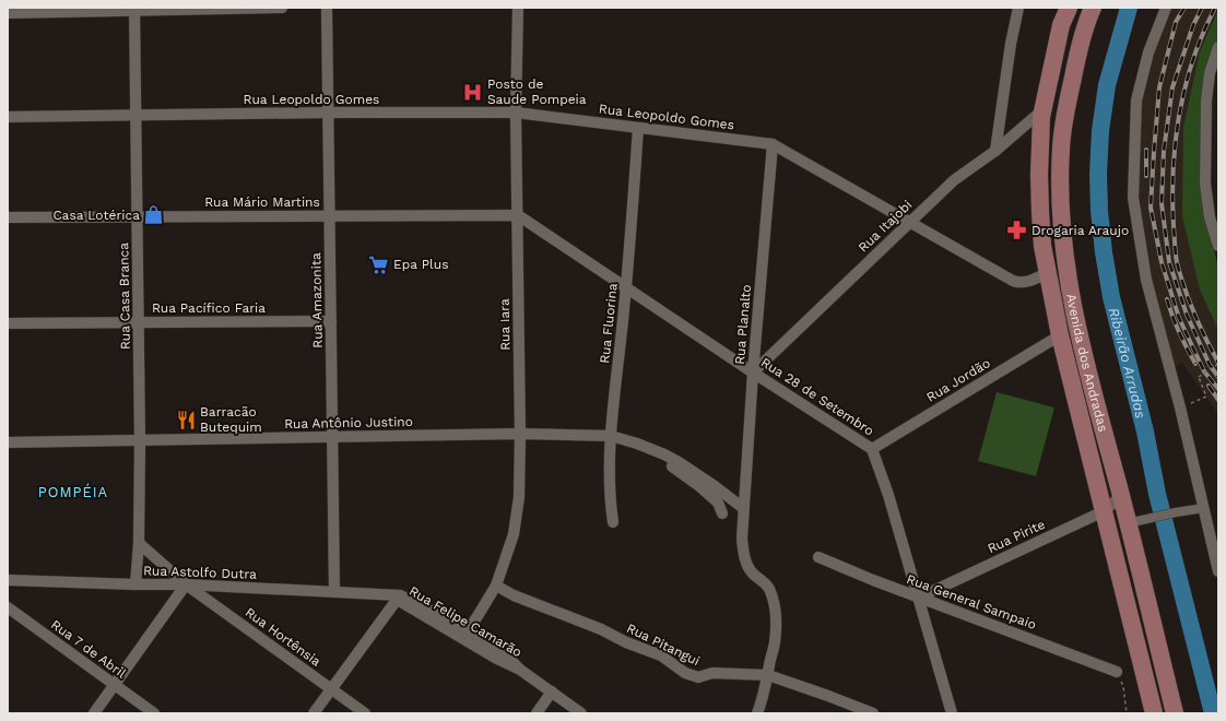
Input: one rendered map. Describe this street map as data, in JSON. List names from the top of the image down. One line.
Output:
{"streets":{"main road":["Avenida dos Andradas"],"street":["Rua Leopoldo Gomes","Rua Mário Martins","Rua Itajobi","Rua Casa Branca","Rua Amazonita","Rua Pacífico Faria","Rua Fluorina","Rua Iara","Rua Planalto","Rua Jordão","Rua 28 de Setembro","Rua Antônio Justino","Rua Pirite","Rua Astolfo Dutra","Rua General Sampaio","Rua Felipe Camarão","Rua Hortênsia","Rua Pitangui","Rua 7 de Abril"]},"crossings":[["Rua Leopoldo Gomes","Rua Itajobi"],["Rua Leopoldo Gomes","Rua Casa Branca"],["Rua Leopoldo Gomes","Rua Amazonita"],["Rua Leopoldo Gomes","Rua Fluorina"],["Rua Leopoldo Gomes","Rua Iara"],["Rua Leopoldo Gomes","Rua Planalto"],["Rua Leopoldo Gomes","Avenida dos Andradas"],["Rua Mário Martins","Rua Casa Branca"],["Rua Mário Martins","Rua Amazonita"],["Rua Mário Martins","Rua Iara"],["Rua Mário Martins","Rua 28 de Setembro"],["Rua Itajobi","Rua Planalto"],["Rua Itajobi","Avenida dos Andradas"],["Rua Itajobi","Rua 28 de Setembro"],["Rua Casa Branca","Rua Pacífico Faria"],["Rua Casa Branca","Rua Antônio Justino"],["Rua Casa Branca","Rua Astolfo Dutra"],["Rua Casa Branca","Rua Hortênsia"],["Rua Amazonita","Rua Pacífico Faria"],["Rua Amazonita","Rua Antônio Justino"],["Rua Amazonita","Rua Astolfo Dutra"],["Rua Fluorina","Rua 28 de Setembro"],["Rua Fluorina","Rua Antônio Justino"],["Rua Iara","Rua 28 de Setembro"],["Rua Iara","Rua Antônio Justino"],["Rua Iara","Rua Felipe Camarão"],["Rua Iara","Rua Pitangui"],["Rua Planalto","Rua 28 de Setembro"],["Rua Planalto","Rua Antônio Justino"],["Avenida dos Andradas","Rua Jordão"],["Avenida dos Andradas","Rua Pirite"],["Rua Jordão","Rua 28 de Setembro"],["Rua 28 de Setembro","Rua Pirite"],["Rua 28 de Setembro","Rua General Sampaio"],["Rua Pirite","Rua General Sampaio"],["Rua Astolfo Dutra","Rua Felipe Camarão"],["Rua Astolfo Dutra","Rua Hortênsia"]],"districts":["POMPÉIA"],"water":["Ribeirão Arrudas"],"places":{"hospital":["Posto de Saude Pompeia"],"shop":["Casa Lotérica"],"pharmacy":["Drogaria Araujo"],"supermarket":["Epa Plus"],"restaurant":["Barracão Butequim"]}}
